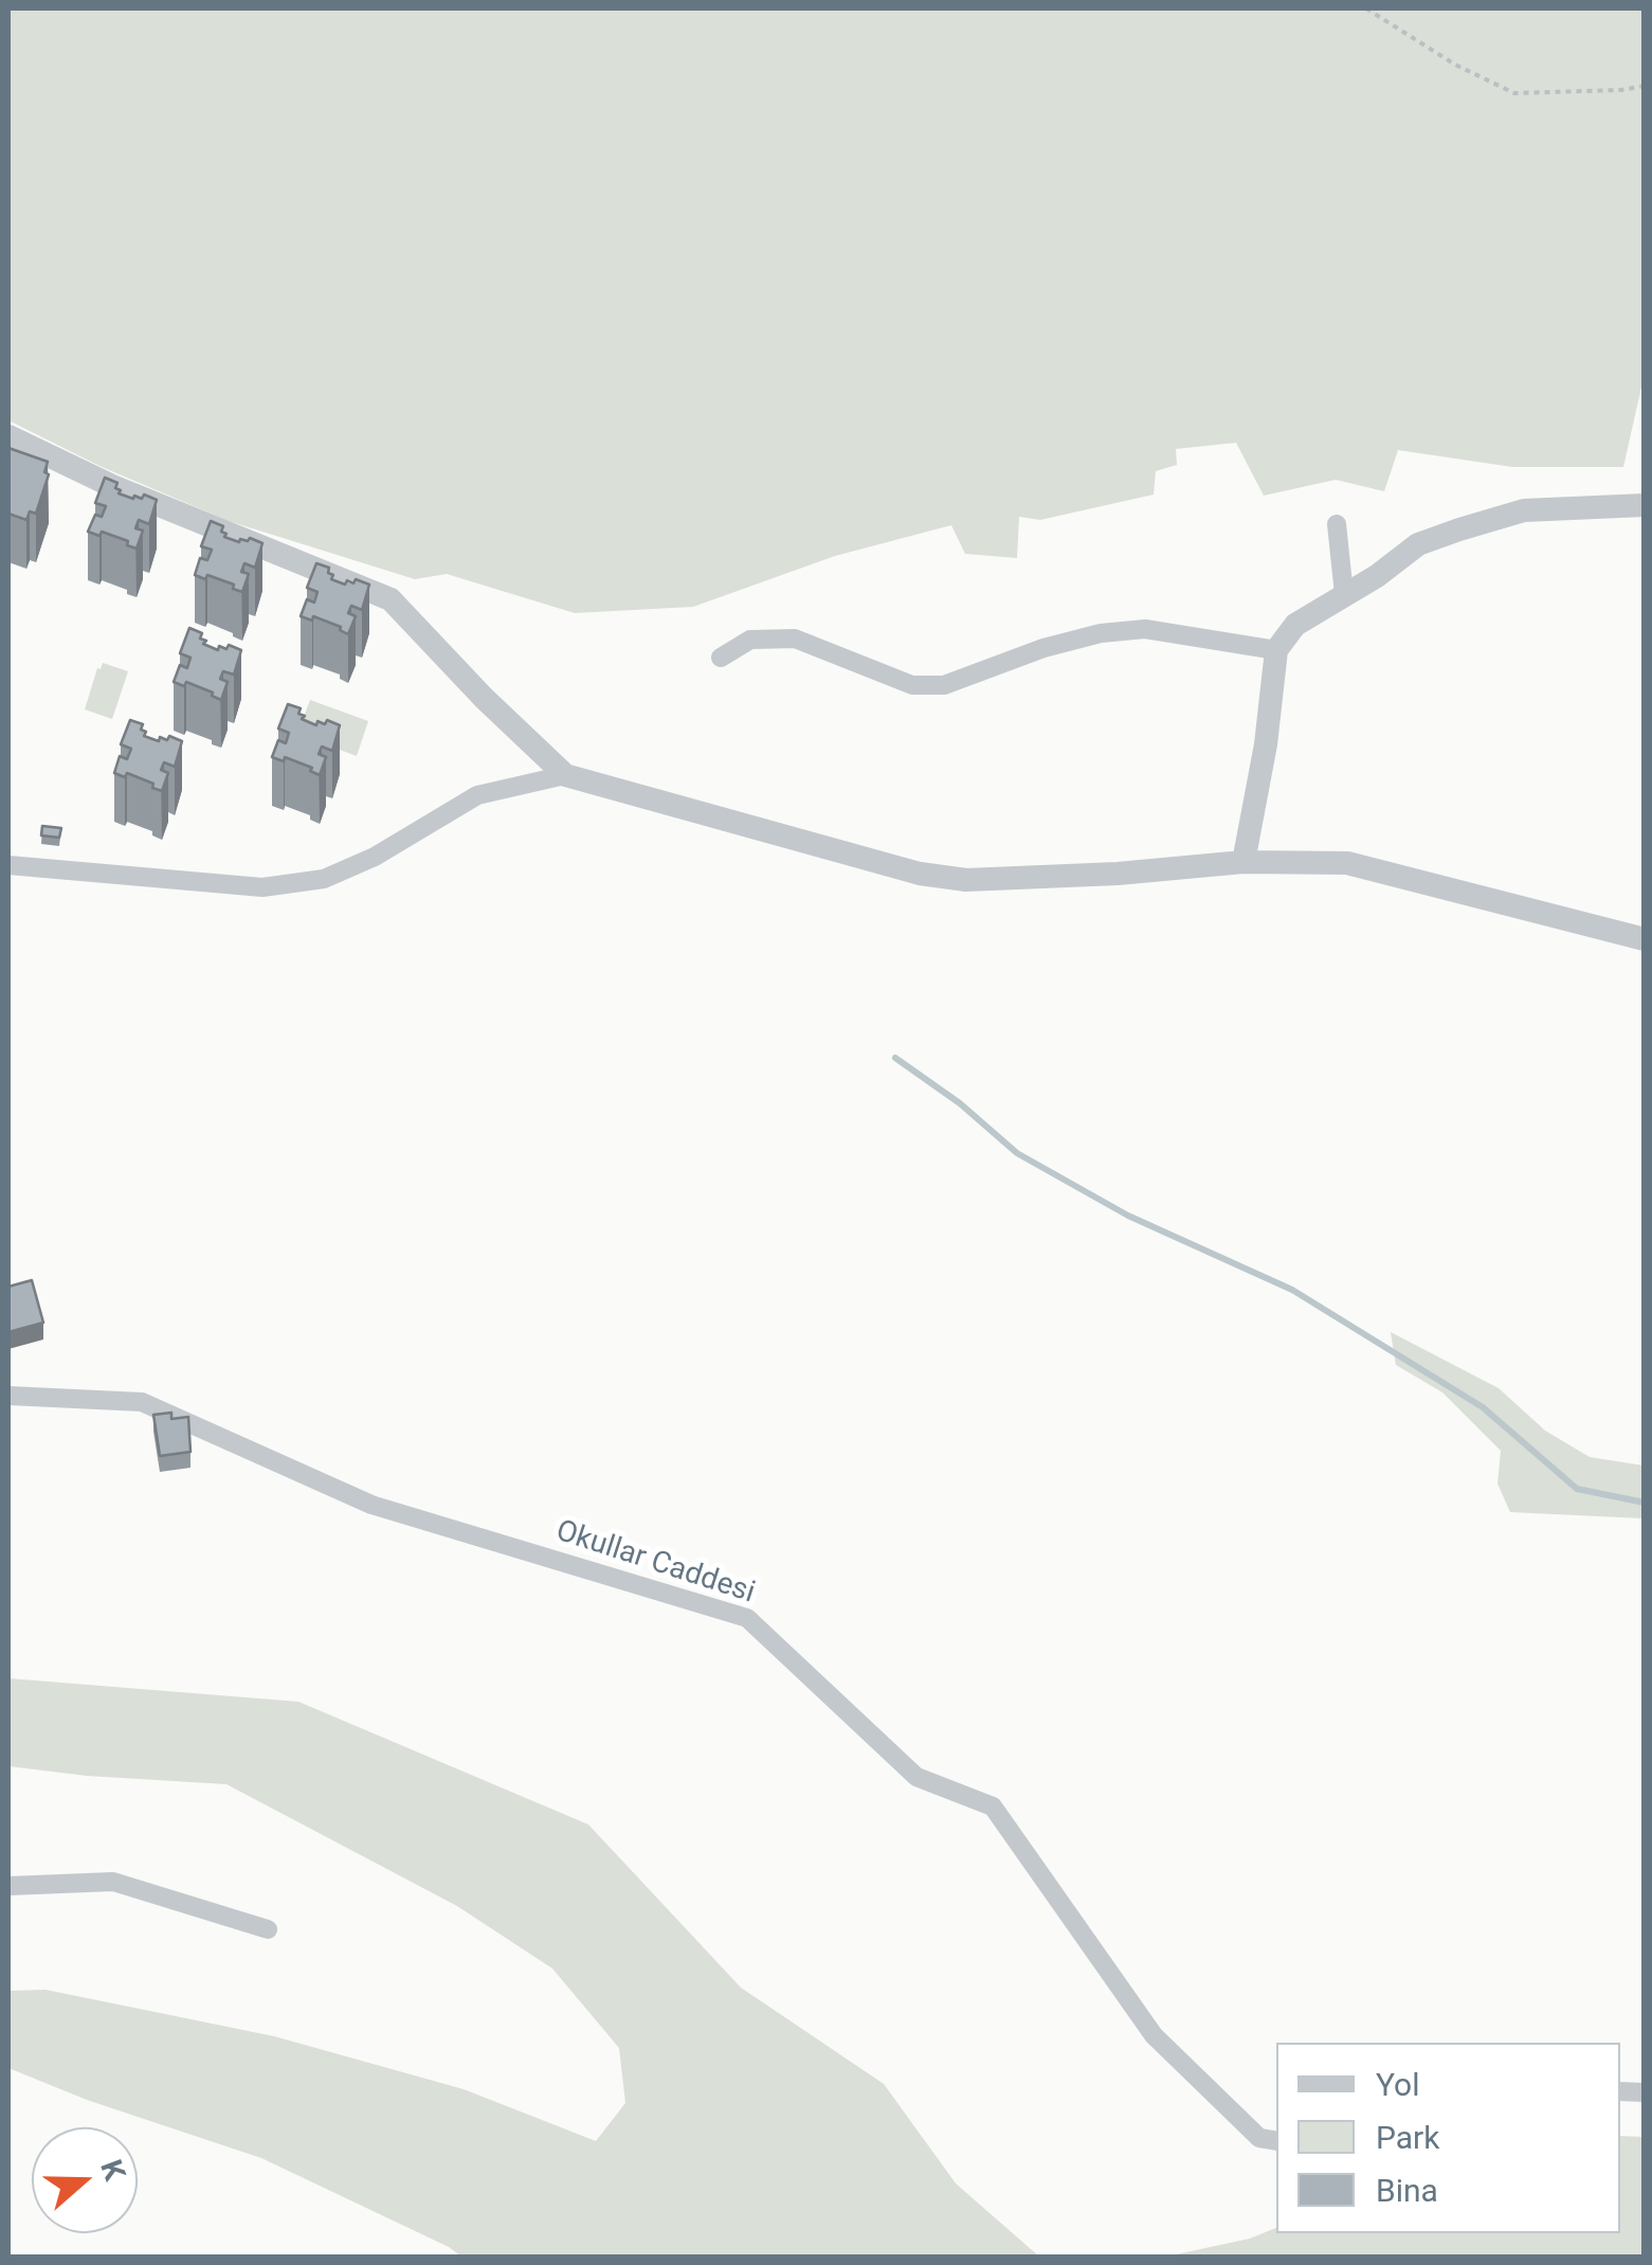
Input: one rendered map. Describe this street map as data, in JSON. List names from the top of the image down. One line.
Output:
{"streets":{"street":["Okullar Caddesi"]},"legend":["Yol","Park","Bina"],"north":"right"}
